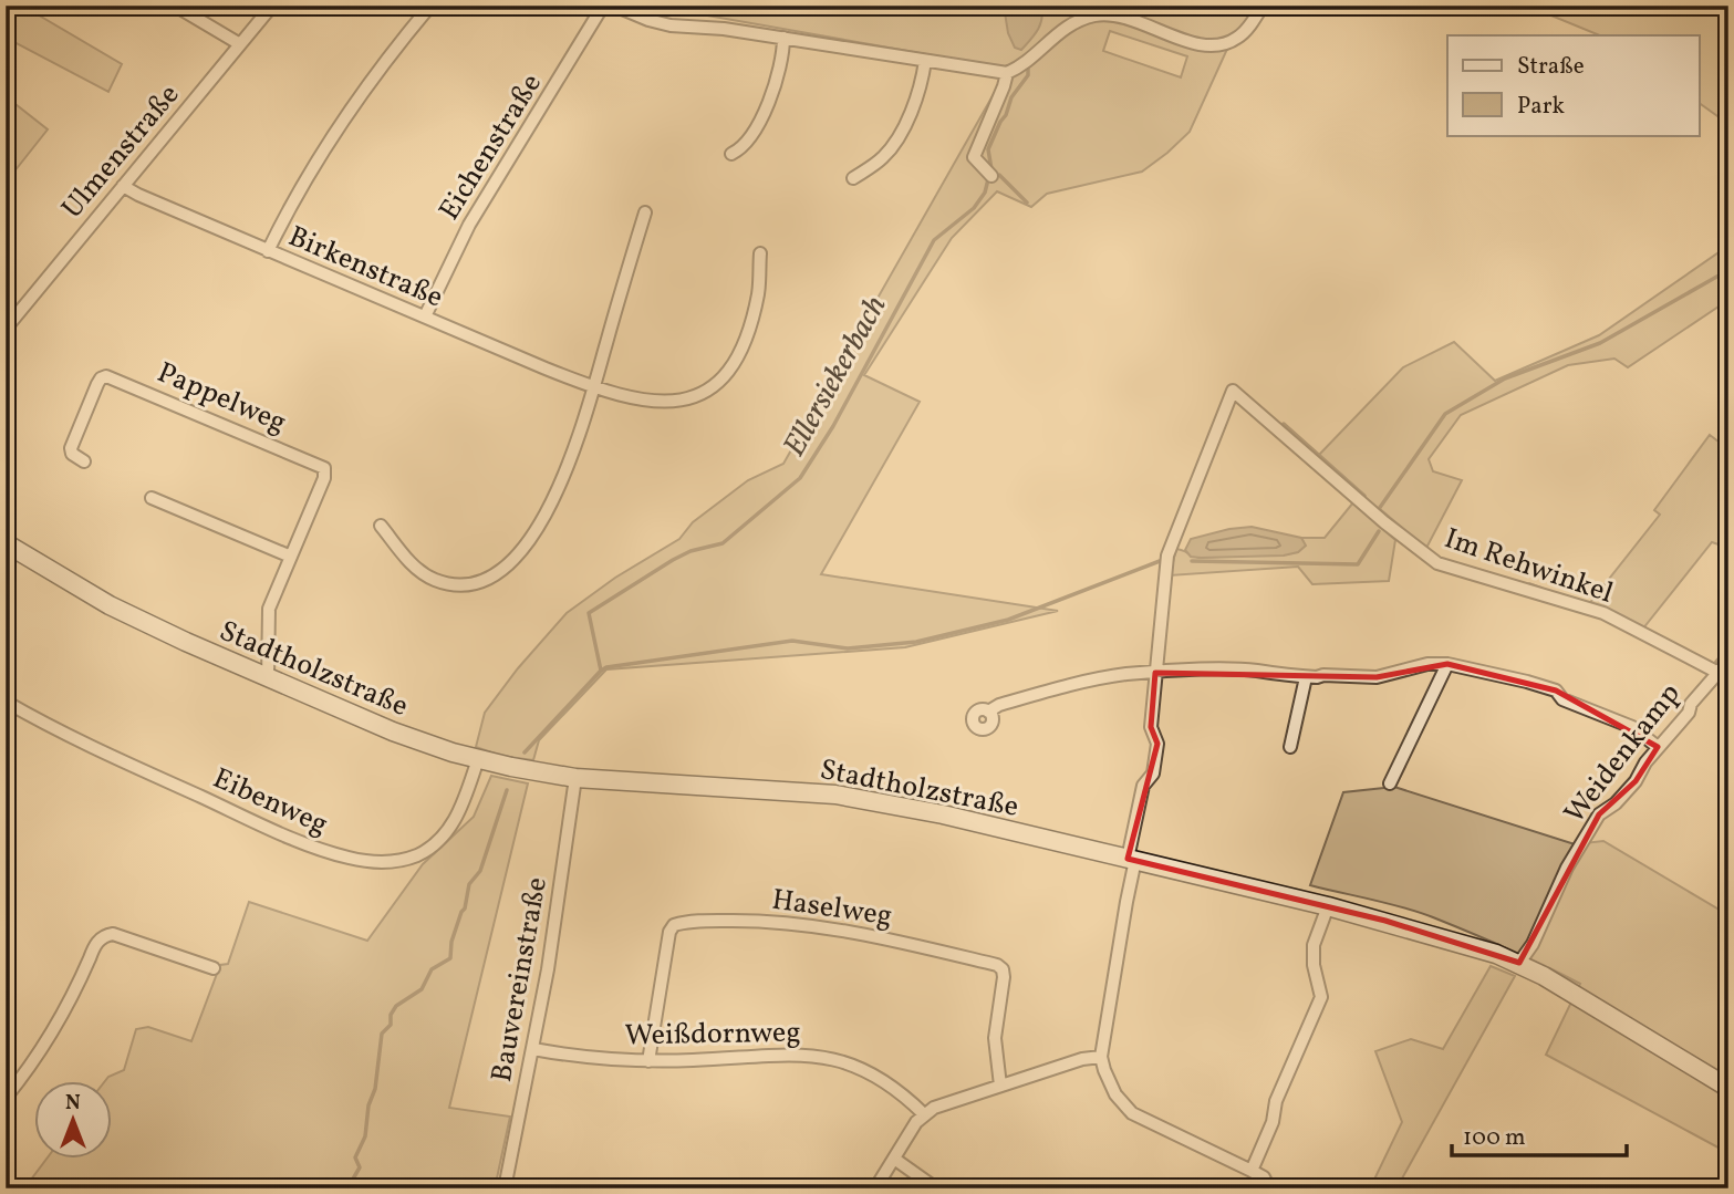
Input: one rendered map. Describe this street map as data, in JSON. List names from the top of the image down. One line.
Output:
{"streets":{"street":["Eichenstraße","Ulmenstraße","Birkenstraße","Pappelweg","Im Rehwinkel","Stadtholzstraße","Weidenkamp","Eibenweg","Haselweg","Bauvereinstraße","Weißdornweg"]},"crossings":[["Eichenstraße","Birkenstraße"],["Ulmenstraße","Birkenstraße"],["Pappelweg","Stadtholzstraße"],["Im Rehwinkel","Weidenkamp"],["Stadtholzstraße","Weidenkamp"],["Stadtholzstraße","Eibenweg"],["Stadtholzstraße","Bauvereinstraße"],["Haselweg","Weißdornweg"],["Bauvereinstraße","Weißdornweg"]],"water":["Ellersiekerbach"],"legend":["Straße","Park"],"scale_bar":"100 m","north":"top"}
